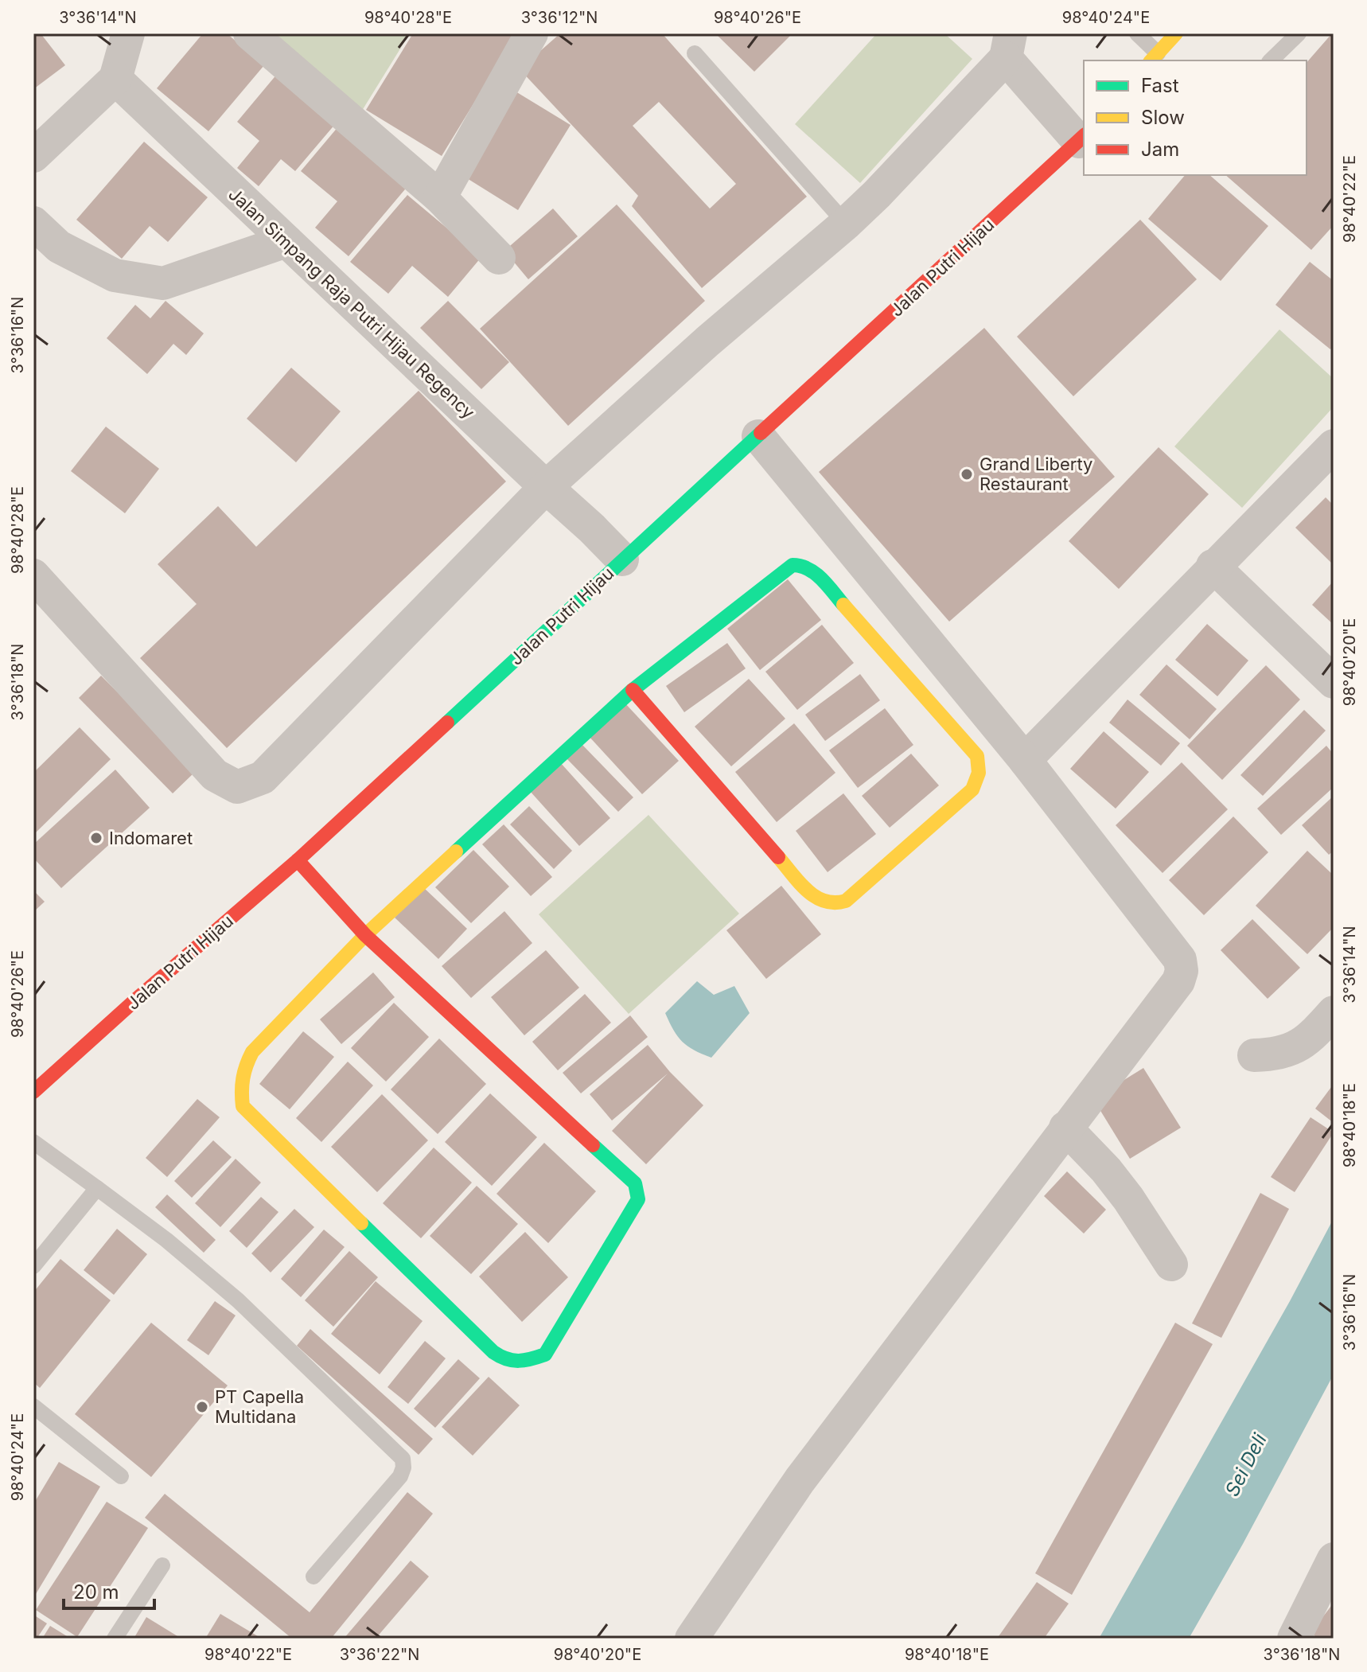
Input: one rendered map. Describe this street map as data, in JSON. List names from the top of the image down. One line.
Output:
{"streets":{"street":["Jalan Putri Hijau","Jalan Simpang Raja Putri Hijau Regency"]},"crossings":[["Jalan Putri Hijau","Jalan Simpang Raja Putri Hijau Regency"]],"water":["Sei Deli"],"places":["Grand Liberty Restaurant","Indomaret","PT Capella Multidana"],"legend":["Fast","Slow","Jam"],"scale_bar":"20 m","coordinates":["3°36'14\"N","98°40'28\"E","3°36'12\"N","98°40'26\"E","98°40'24\"E","98°40'22\"E","3°36'16\"N","98°40'20\"E","3°36'18\"N","98°40'18\"E","3°36'22\"N"]}
